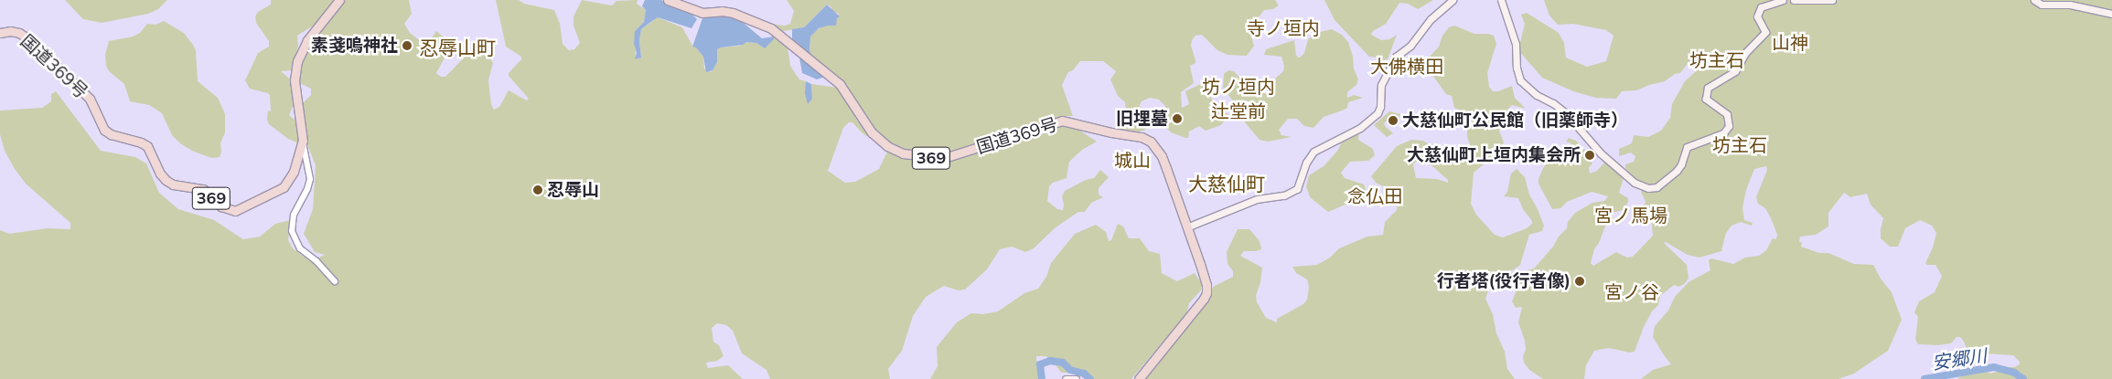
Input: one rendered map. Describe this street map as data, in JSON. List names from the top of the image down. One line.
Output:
{"streets":{"highway":["国道369号","369"]},"districts":["寺ノ垣内","山神","忍辱山町","坊主石","大佛横田","坊ノ垣内","辻堂前","坊主石","城山","大慈仙町","念仏田","宮ノ馬場","宮ノ谷"],"water":["安郷川"],"places":["素戔嗚神社","旧埋墓","大慈仙町公民館（旧薬師寺）","大慈仙町上垣内集会所","忍辱山","行者塔(役行者像)"]}
